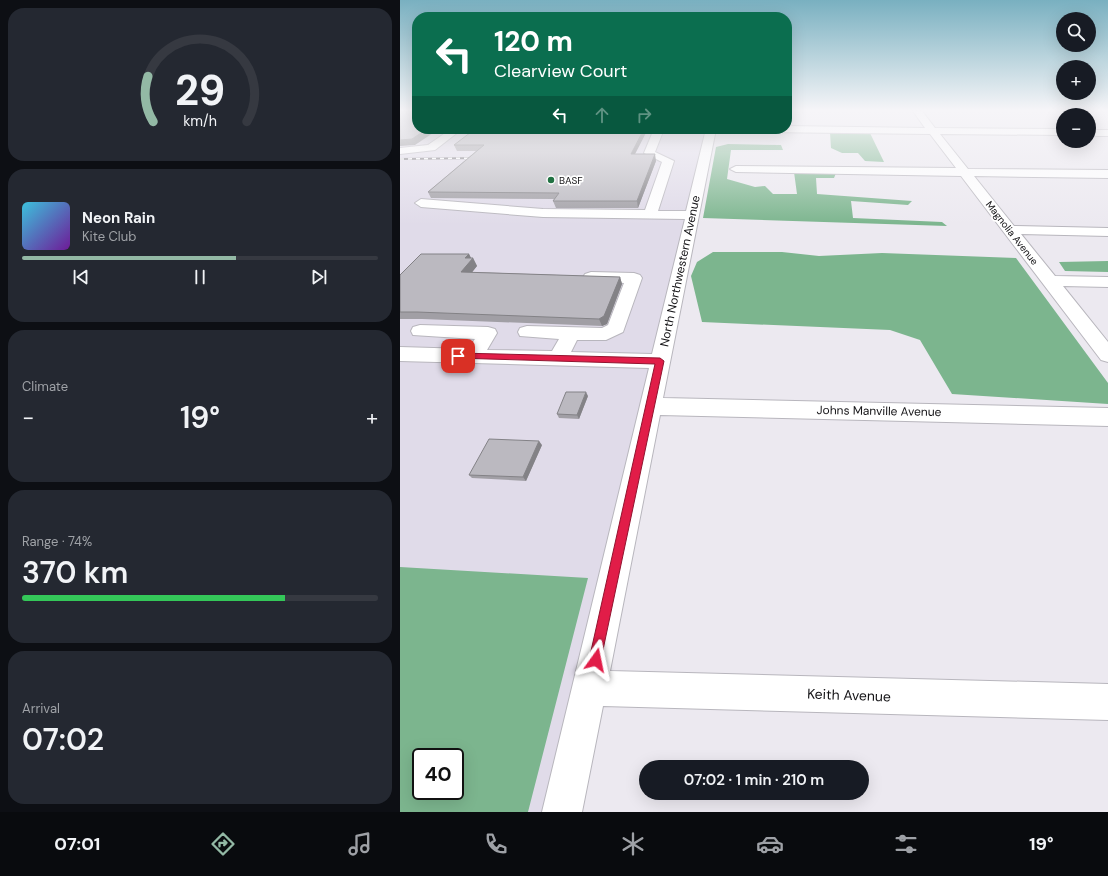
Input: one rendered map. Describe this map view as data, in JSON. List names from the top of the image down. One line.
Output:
{"streets":{"street":["Magnolia Avenue","North Northwestern Avenue","Johns Manville Avenue","Keith Avenue"]},"crossings":[["North Northwestern Avenue","Johns Manville Avenue"],["North Northwestern Avenue","Keith Avenue"]],"places":["BASF"],"page":{"map_buttons":["+","−"],"turn":["120 m","Clearview Court"],"song":["Neon Rain","Kite Club"],"tile":["Climate",["Range · 74%","370 km"],["Arrival","07:02"]],"heat":["−","19°","+"],"limit":"40","trip":"07:02 · 1 min · 210 m","tabs":["07:01","19°"],"gauge":["29","km/h"]}}
